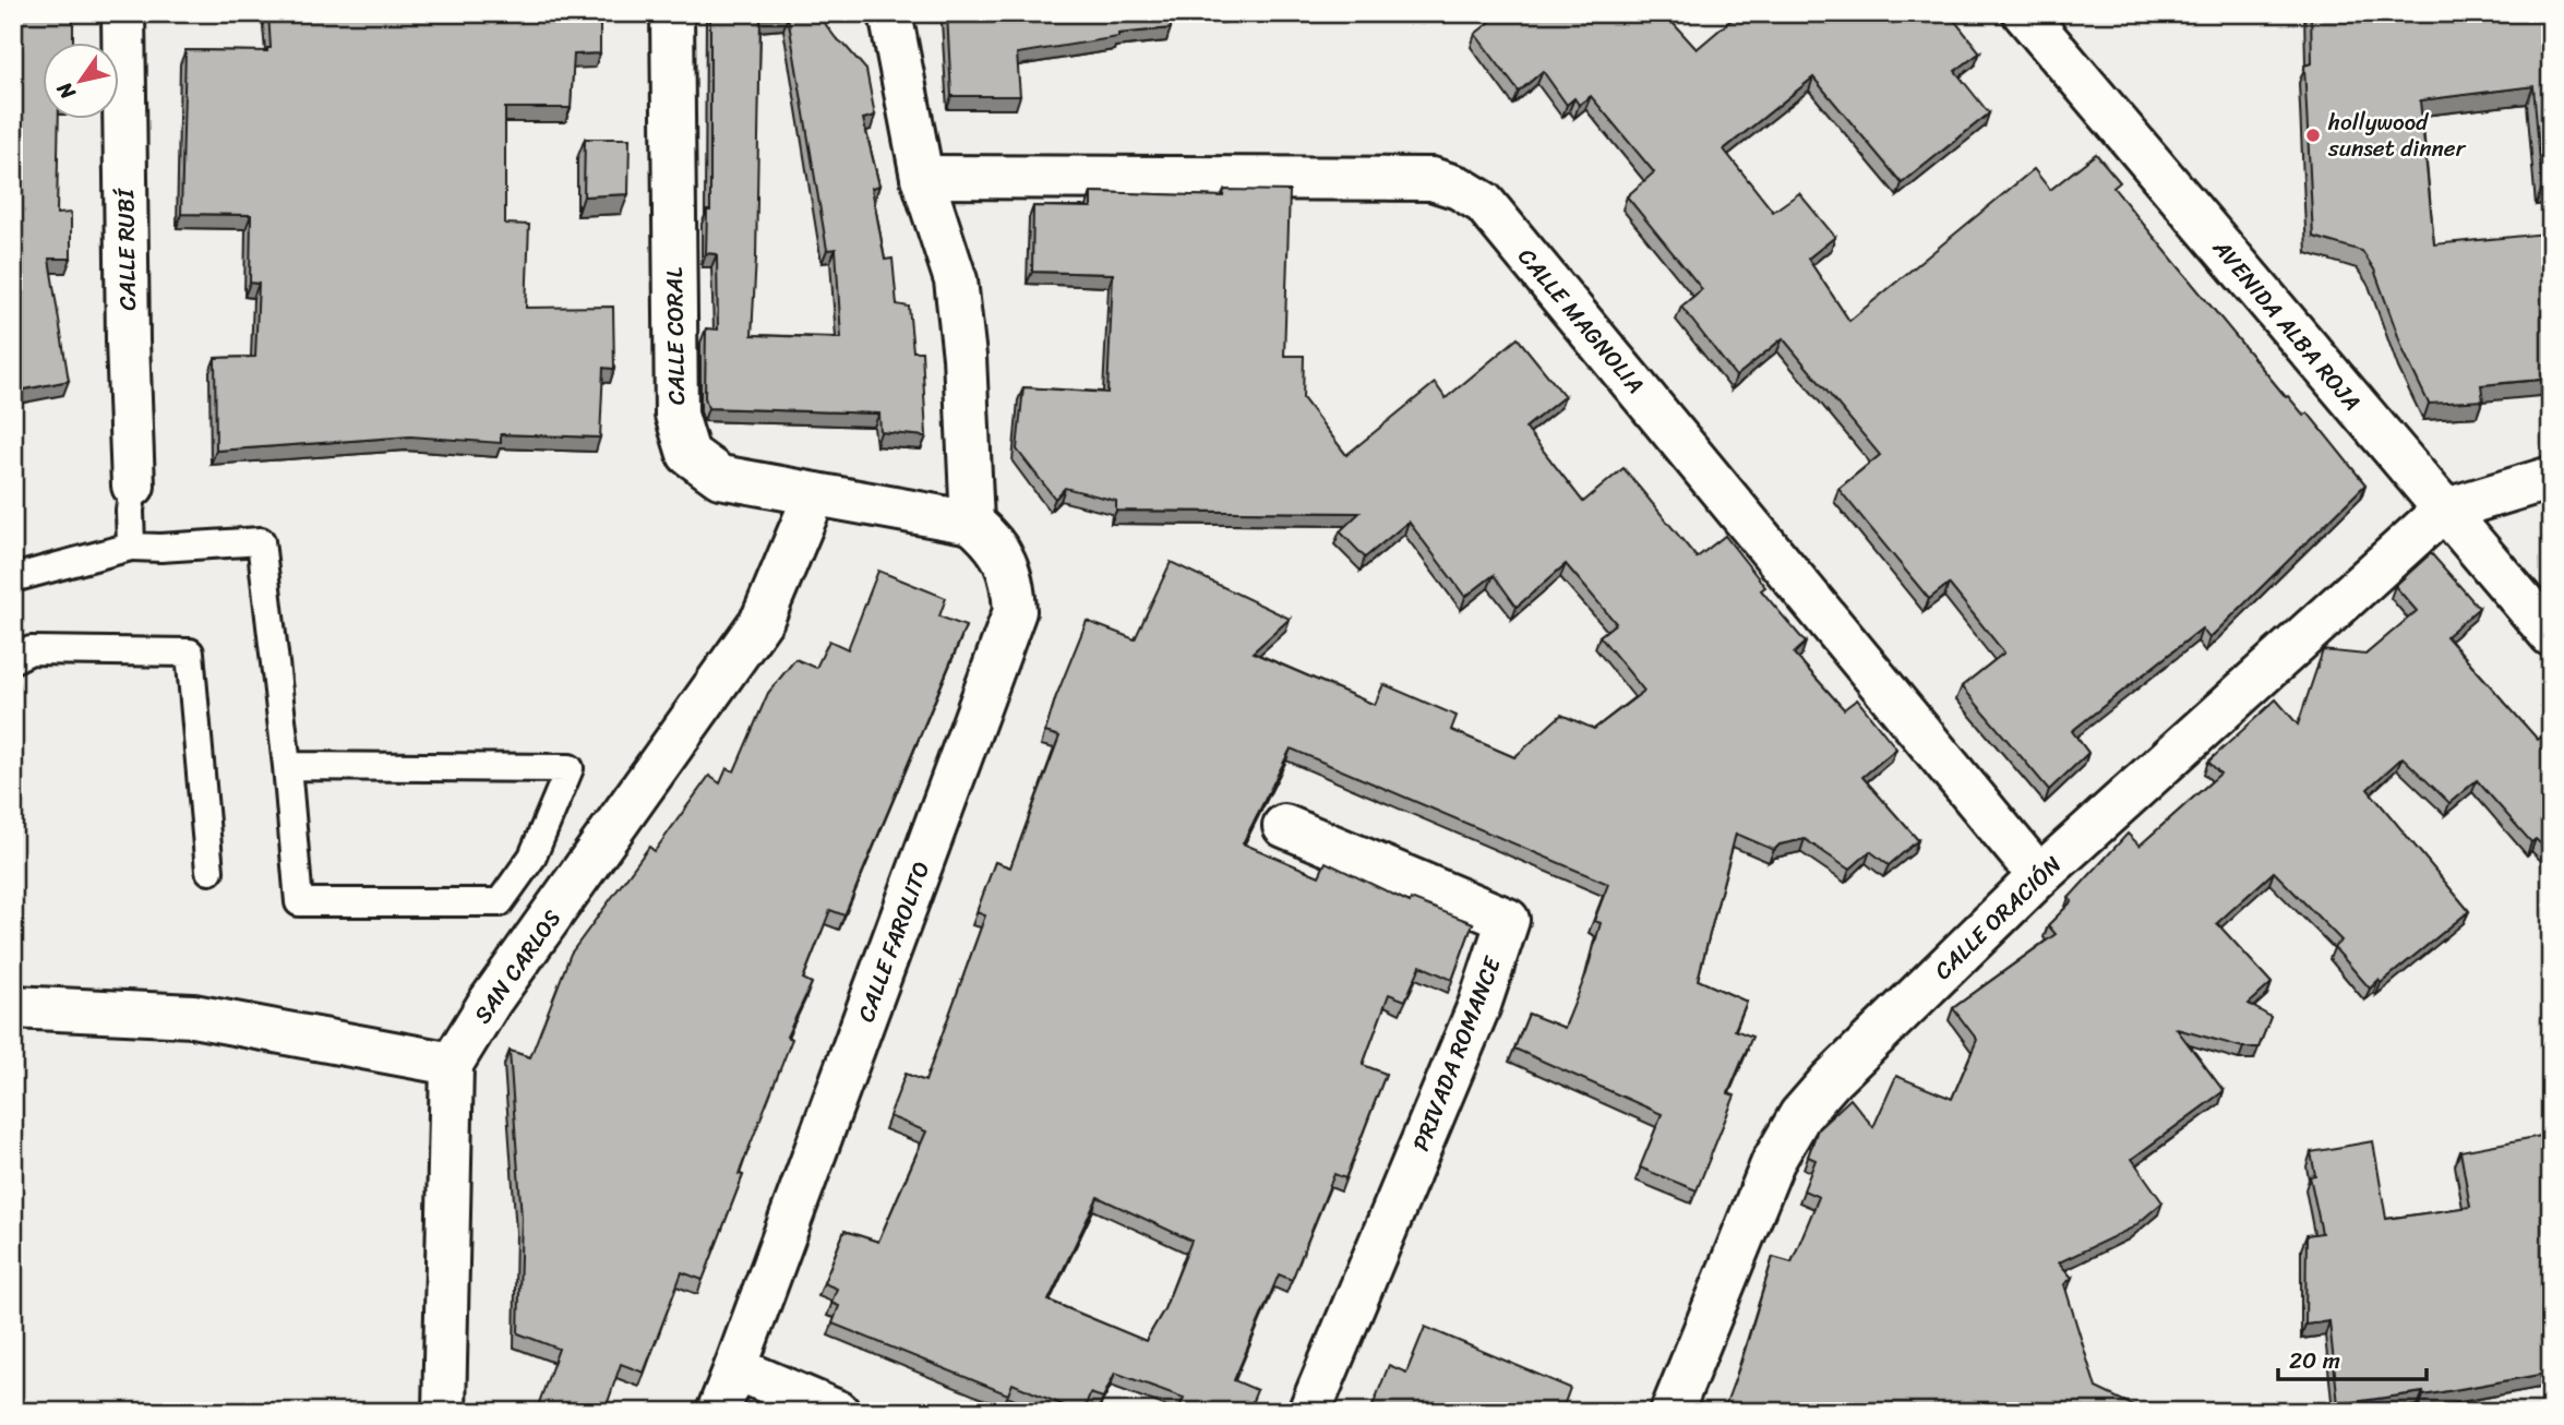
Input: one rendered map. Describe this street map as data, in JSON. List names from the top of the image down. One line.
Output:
{"streets":{"street":["CALLE RUBÍ","CALLE MAGNOLIA","AVENIDA ALBA ROJA","CALLE CORAL","CALLE ORACIÓN","CALLE FAROLITO","SAN CARLOS","PRIVADA ROMANCE"]},"crossings":[["CALLE MAGNOLIA","CALLE ORACIÓN"],["AVENIDA ALBA ROJA","CALLE ORACIÓN"],["CALLE CORAL","CALLE FAROLITO"],["CALLE CORAL","SAN CARLOS"]],"places":["hollywood sunset dinner"],"scale_bar":"20 m","north":"bottom left"}
